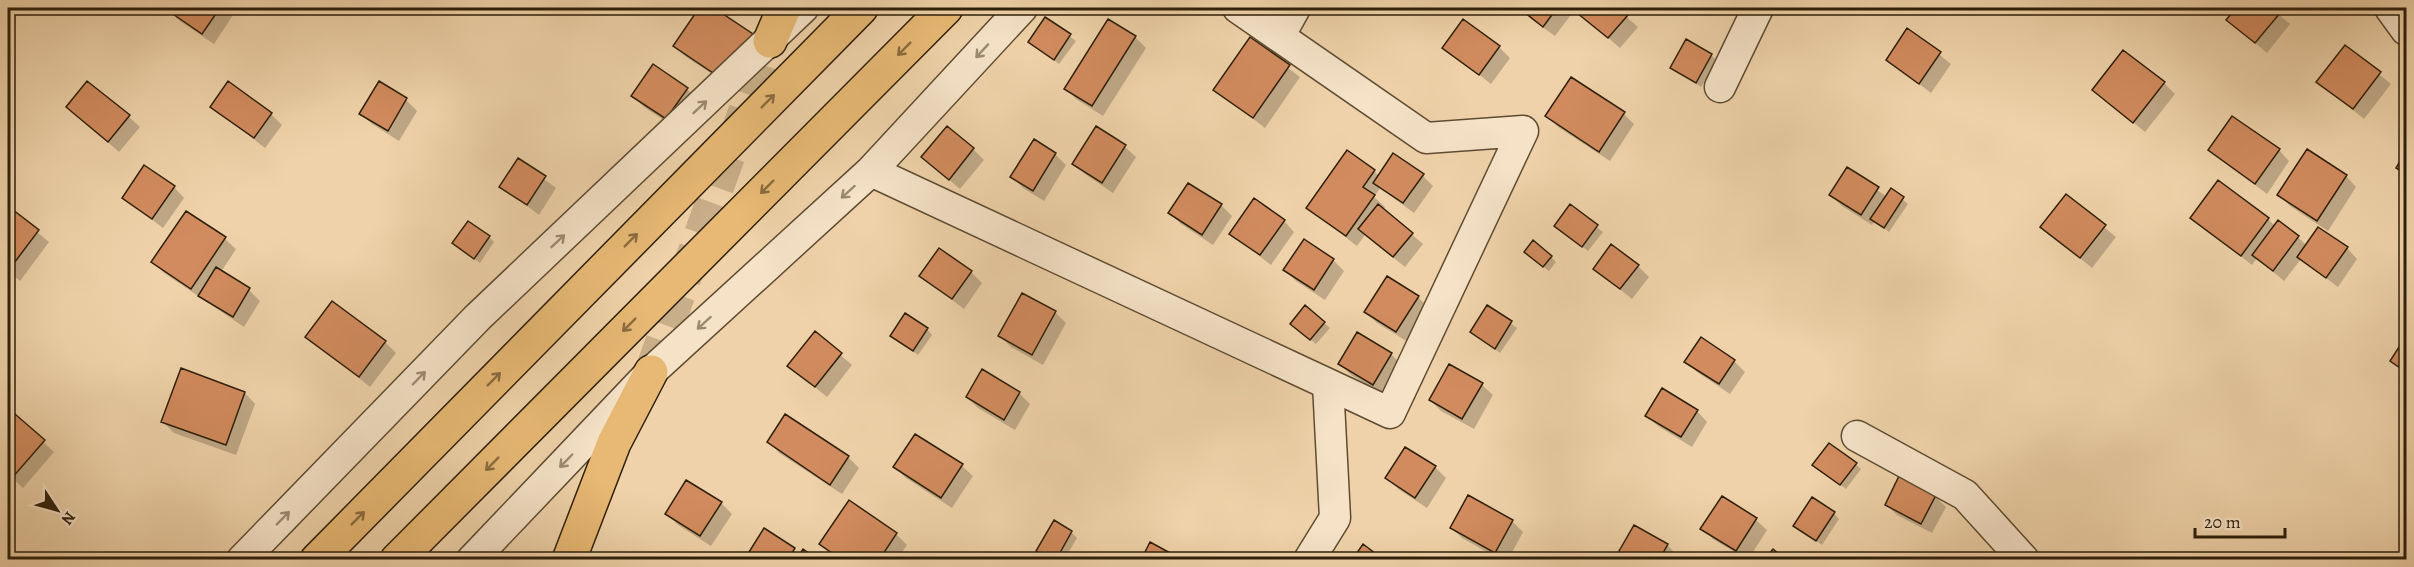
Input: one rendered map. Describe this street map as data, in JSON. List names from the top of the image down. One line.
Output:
{"scale_bar":"20 m","north":"bottom right"}
